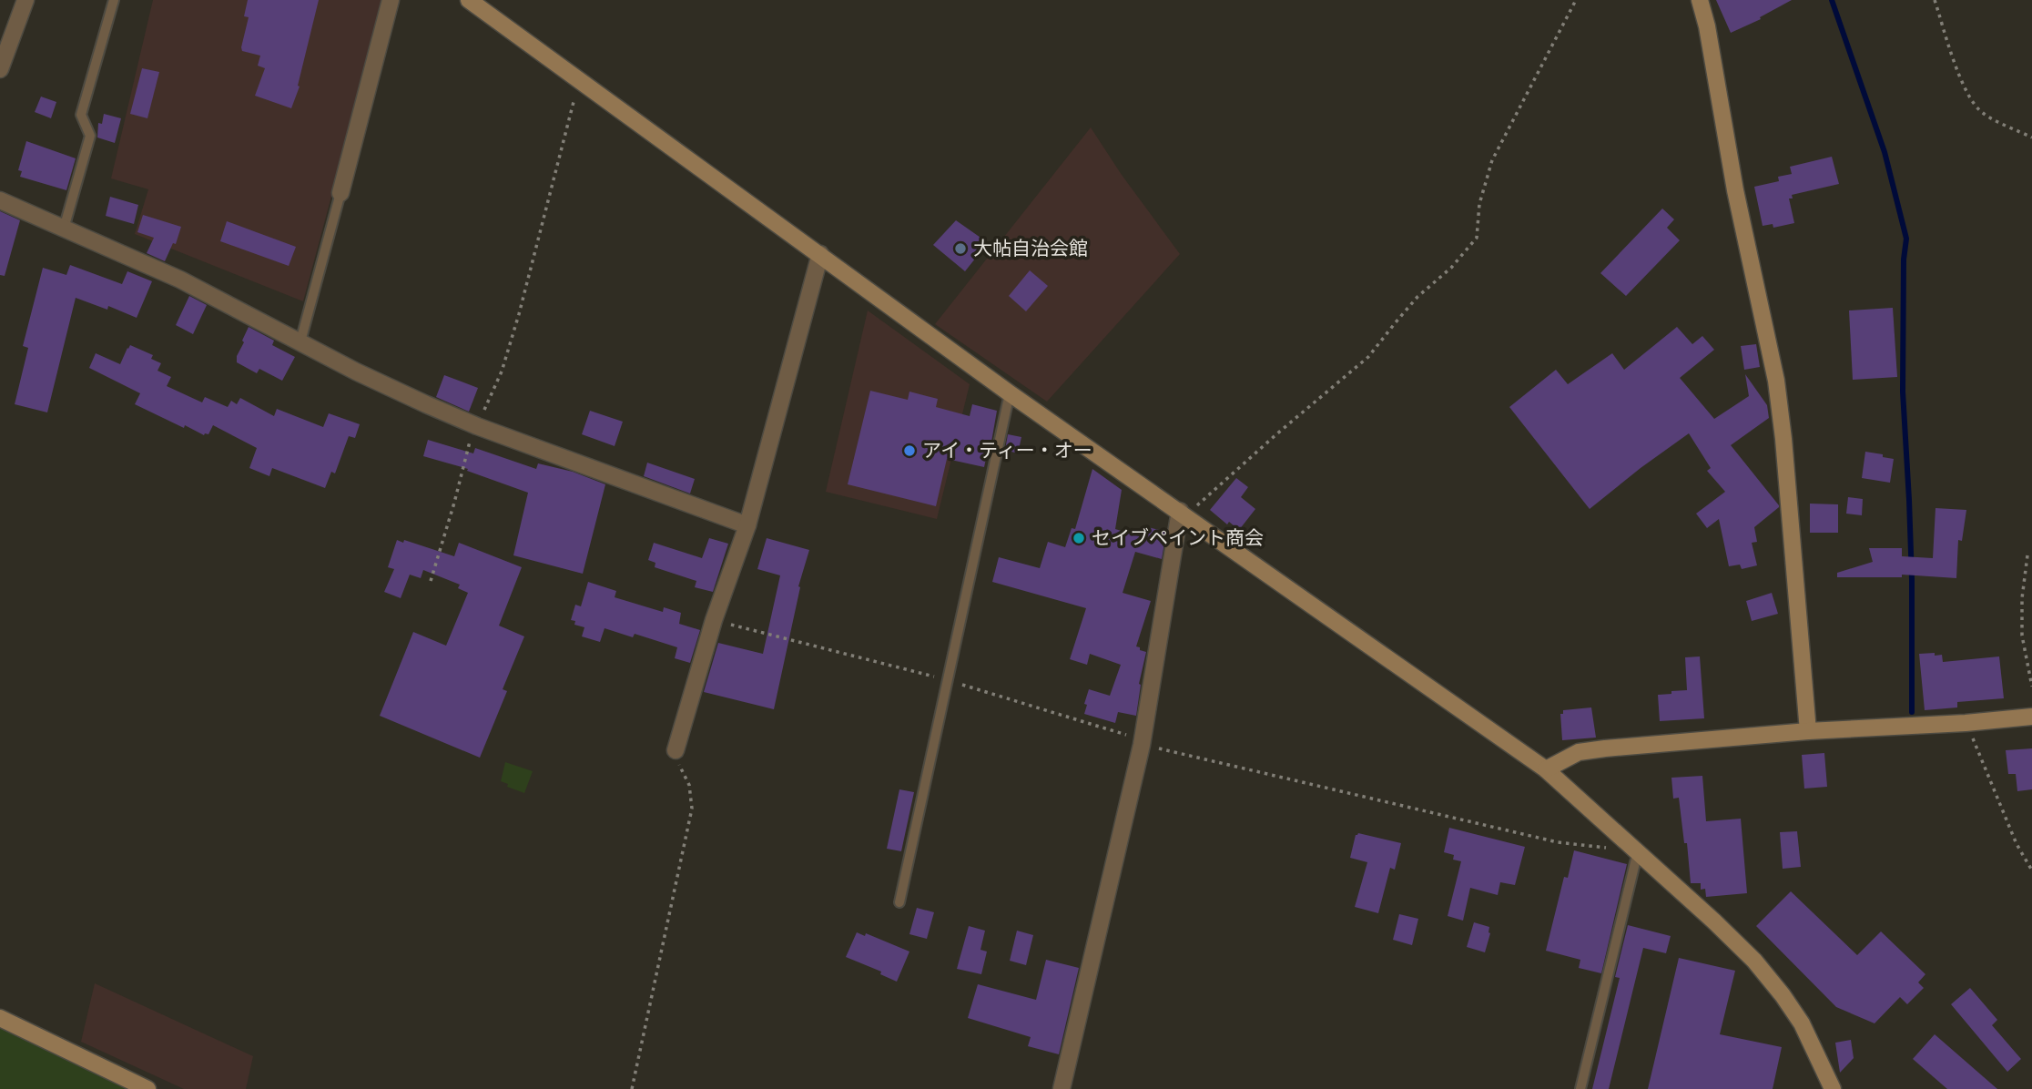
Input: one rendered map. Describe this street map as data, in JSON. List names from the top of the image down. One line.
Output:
{"places":["大帖自治会館","アイ・ティー・オー","セイブペイント商会"]}
